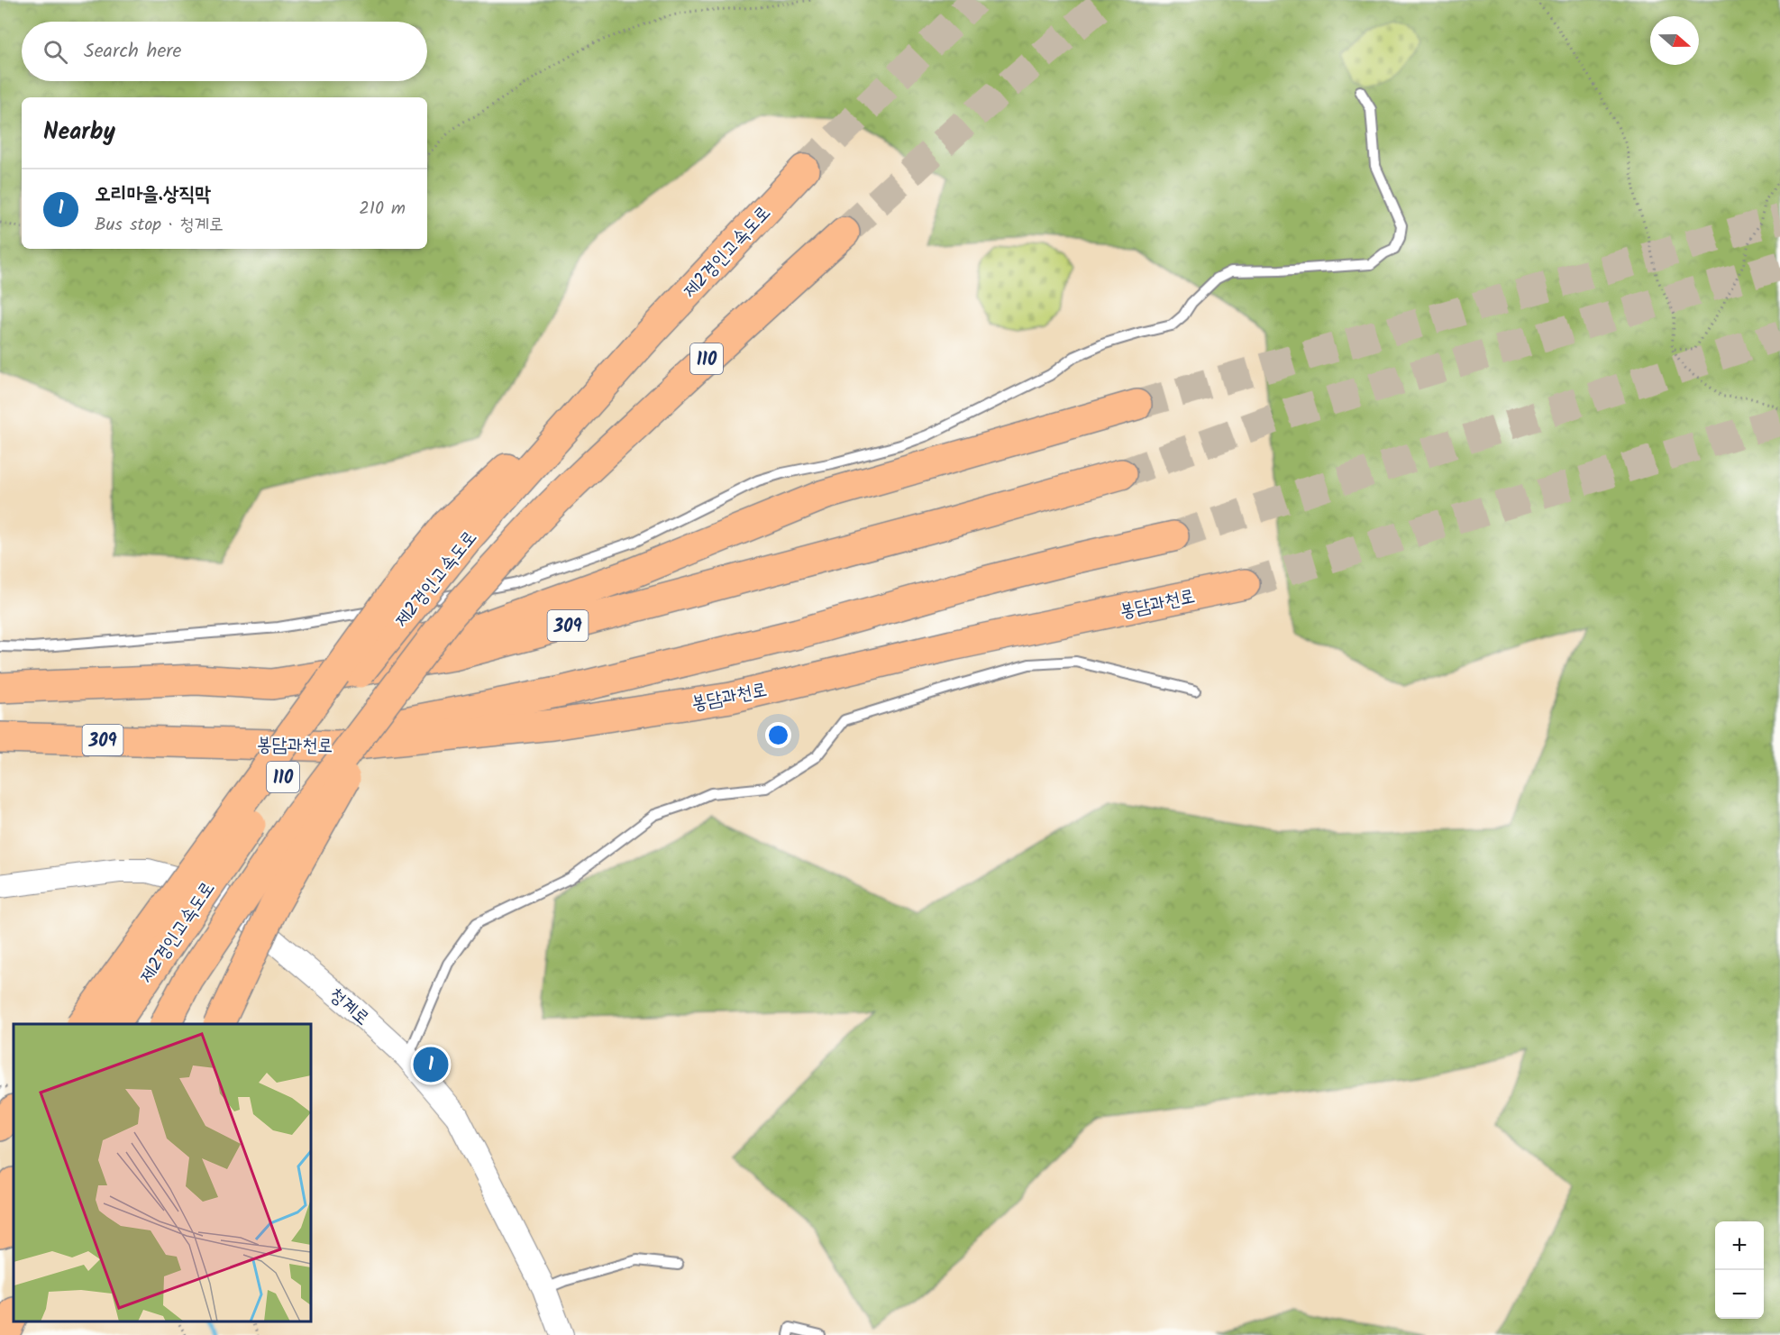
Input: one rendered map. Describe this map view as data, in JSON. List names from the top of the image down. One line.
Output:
{"streets":{"highway":["제2경인고속도로","110","봉담과천로","309"],"street":["청계로"]},"north":"right","page":{"search":"Search here","heading":"Nearby","list":[{"mark":"1","name":"오리마을.상직막","note":"Bus stop · 청계로","value":"210 m"}],"pins":"1","map_buttons":["+","−"]}}
